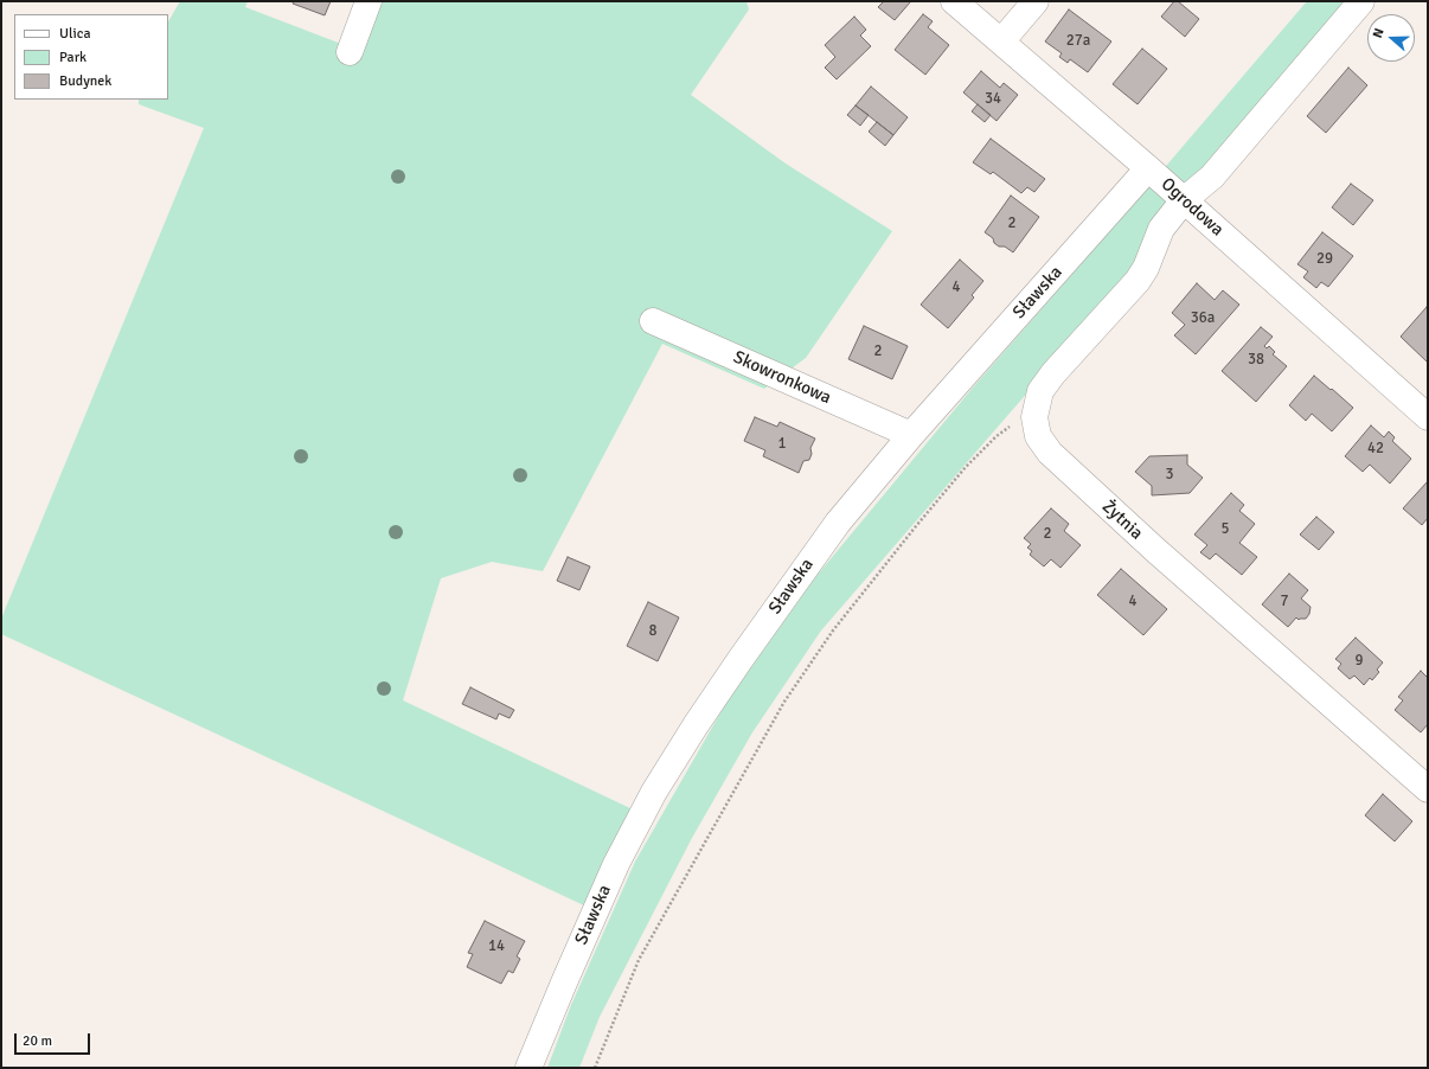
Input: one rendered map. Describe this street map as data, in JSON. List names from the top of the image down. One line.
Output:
{"streets":{"street":["Ogrodowa","Sławska","Skowronkowa","Żytnia"]},"crossings":[["Ogrodowa","Sławska"],["Ogrodowa","Żytnia"],["Sławska","Skowronkowa"]],"house_numbers":["27a","34","2","29","4","36a","2","38","1","42","3","5","2","4","7","8","9","14"],"legend":["Ulica","Park","Budynek"],"scale_bar":"20 m","north":"left"}
